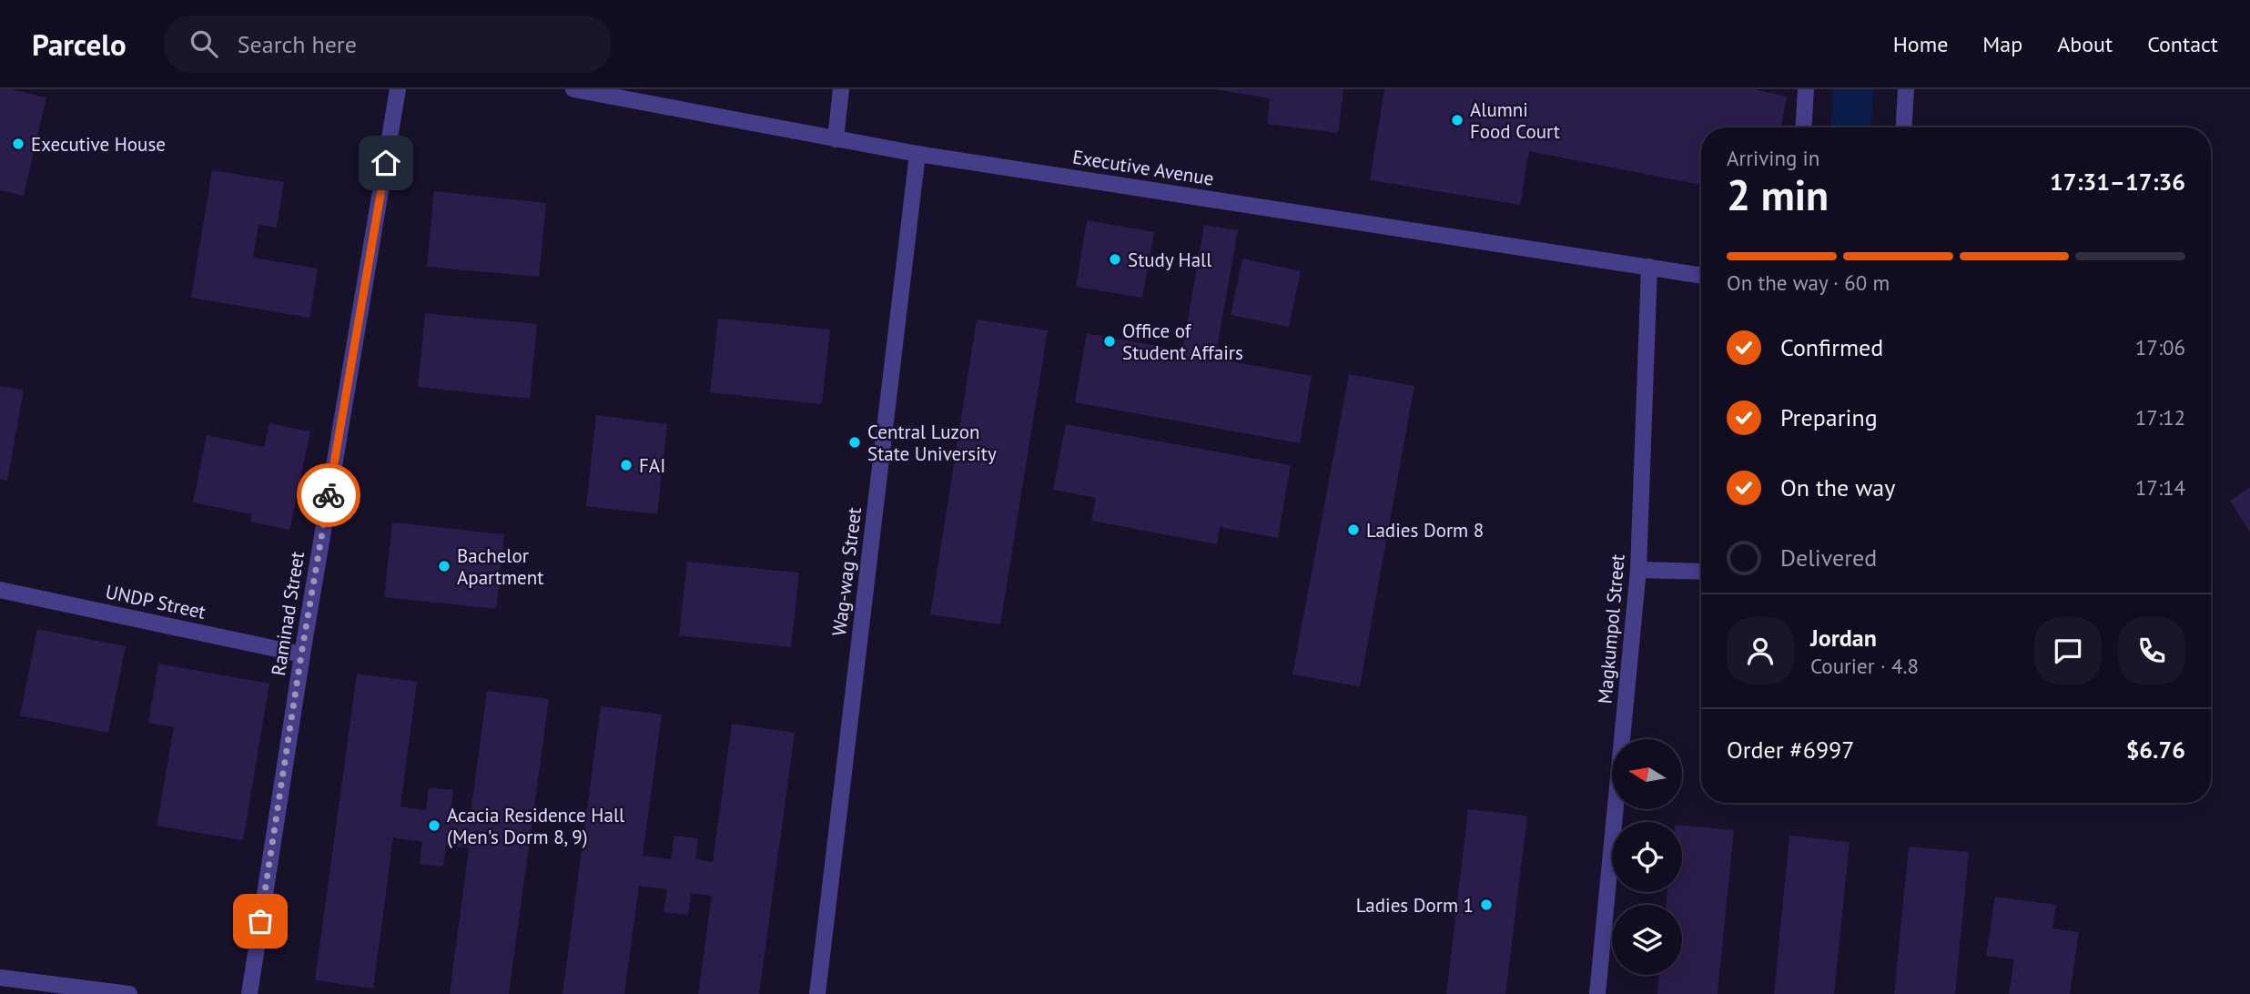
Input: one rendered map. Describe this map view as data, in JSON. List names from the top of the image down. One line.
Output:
{"streets":{"street":["Executive Avenue","Wag-wag Street","UNDP Street","Raminad Street","Magkumpol Street"]},"crossings":[["Executive Avenue","Wag-wag Street"],["Executive Avenue","Magkumpol Street"],["UNDP Street","Raminad Street"]],"places":["Alumni Food Court","Executive House","Study Hall","Office of Student Affairs","Central Luzon State University","FAI","Ladies Dorm 8","Bachelor Apartment","Acacia Residence Hall (Men's Dorm 8, 9)","Ladies Dorm 1"],"north":"left","page":{"header":"Parcelo","search":"Search here","nav":["Home","Map","About","Contact"],"heading":["2 min","Arriving in","17:31–17:36"],"panel":["Jordan","Courier · 4.8","Order #6997","$6.76"],"bar":"On the way · 60 m","list":[["Confirmed","17:06"],["Preparing","17:12"],["On the way","17:14"],"Delivered"]}}
